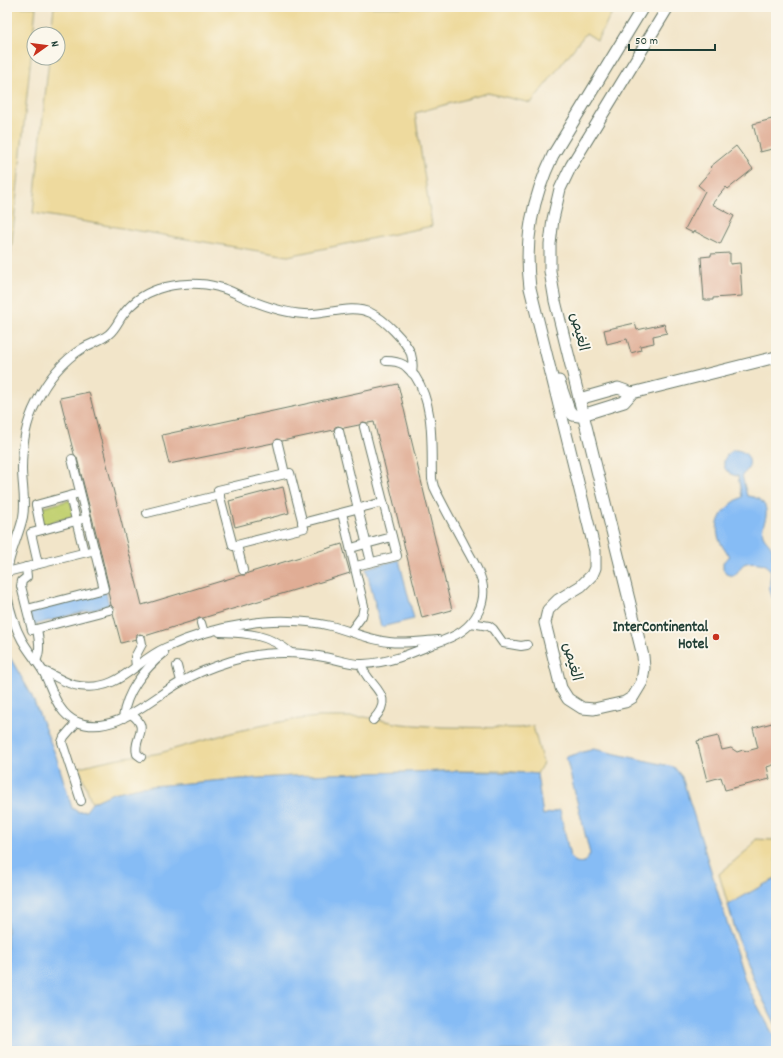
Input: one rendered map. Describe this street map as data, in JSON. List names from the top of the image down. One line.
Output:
{"streets":{"street":["الغيص"]},"places":["InterContinental Hotel"],"scale_bar":"50 m","north":"right"}
